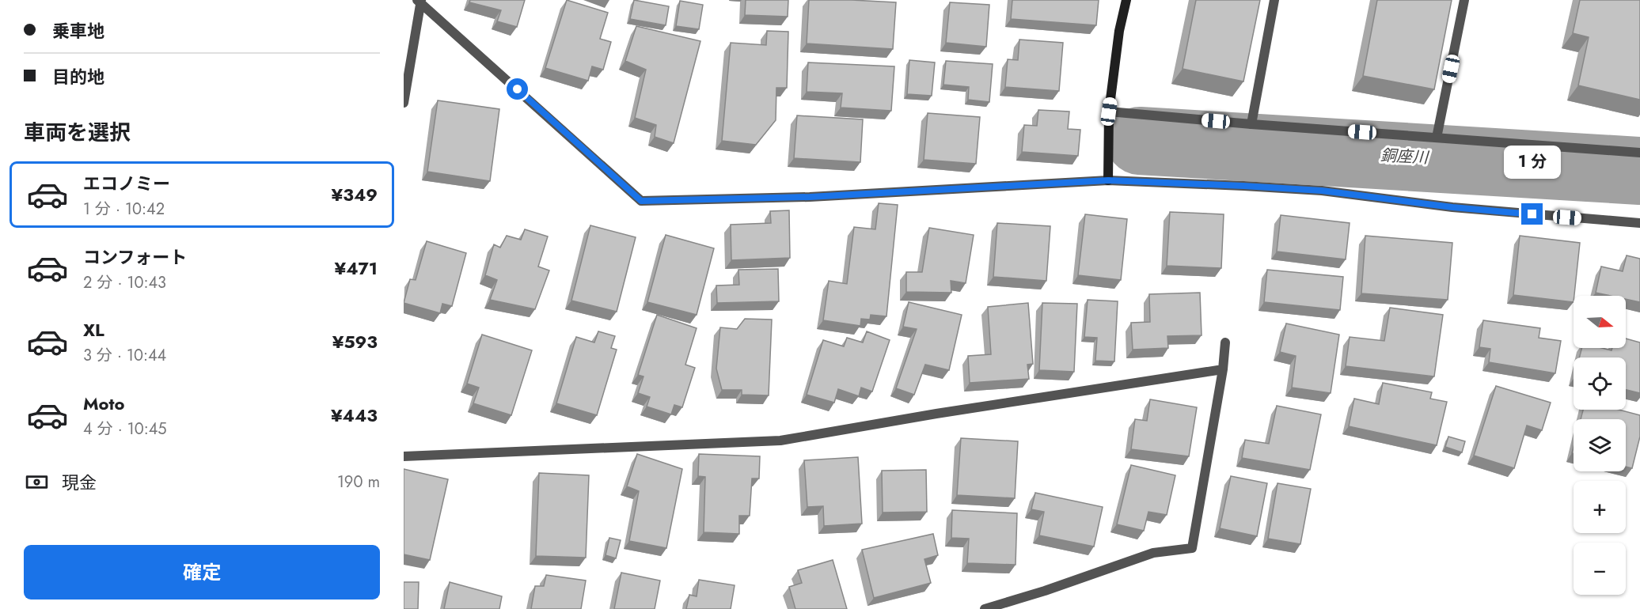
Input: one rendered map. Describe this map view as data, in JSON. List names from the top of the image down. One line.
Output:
{"water":["銅座川"],"north":"right","page":{"banner":["乗車地","目的地"],"heading":"車両を選択","bubble":"1 分","list":[{"name":"エコノミー","note":"1 分 · 10:42","value":"¥349"},{"name":"コンフォート","note":"2 分 · 10:43","value":"¥471"},{"name":"XL","note":"3 分 · 10:44","value":"¥593"},{"name":"Moto","note":"4 分 · 10:45","value":"¥443"}],"map_buttons":["+","−"],"pay":["現金","190 m"],"buttons":"確定"}}
